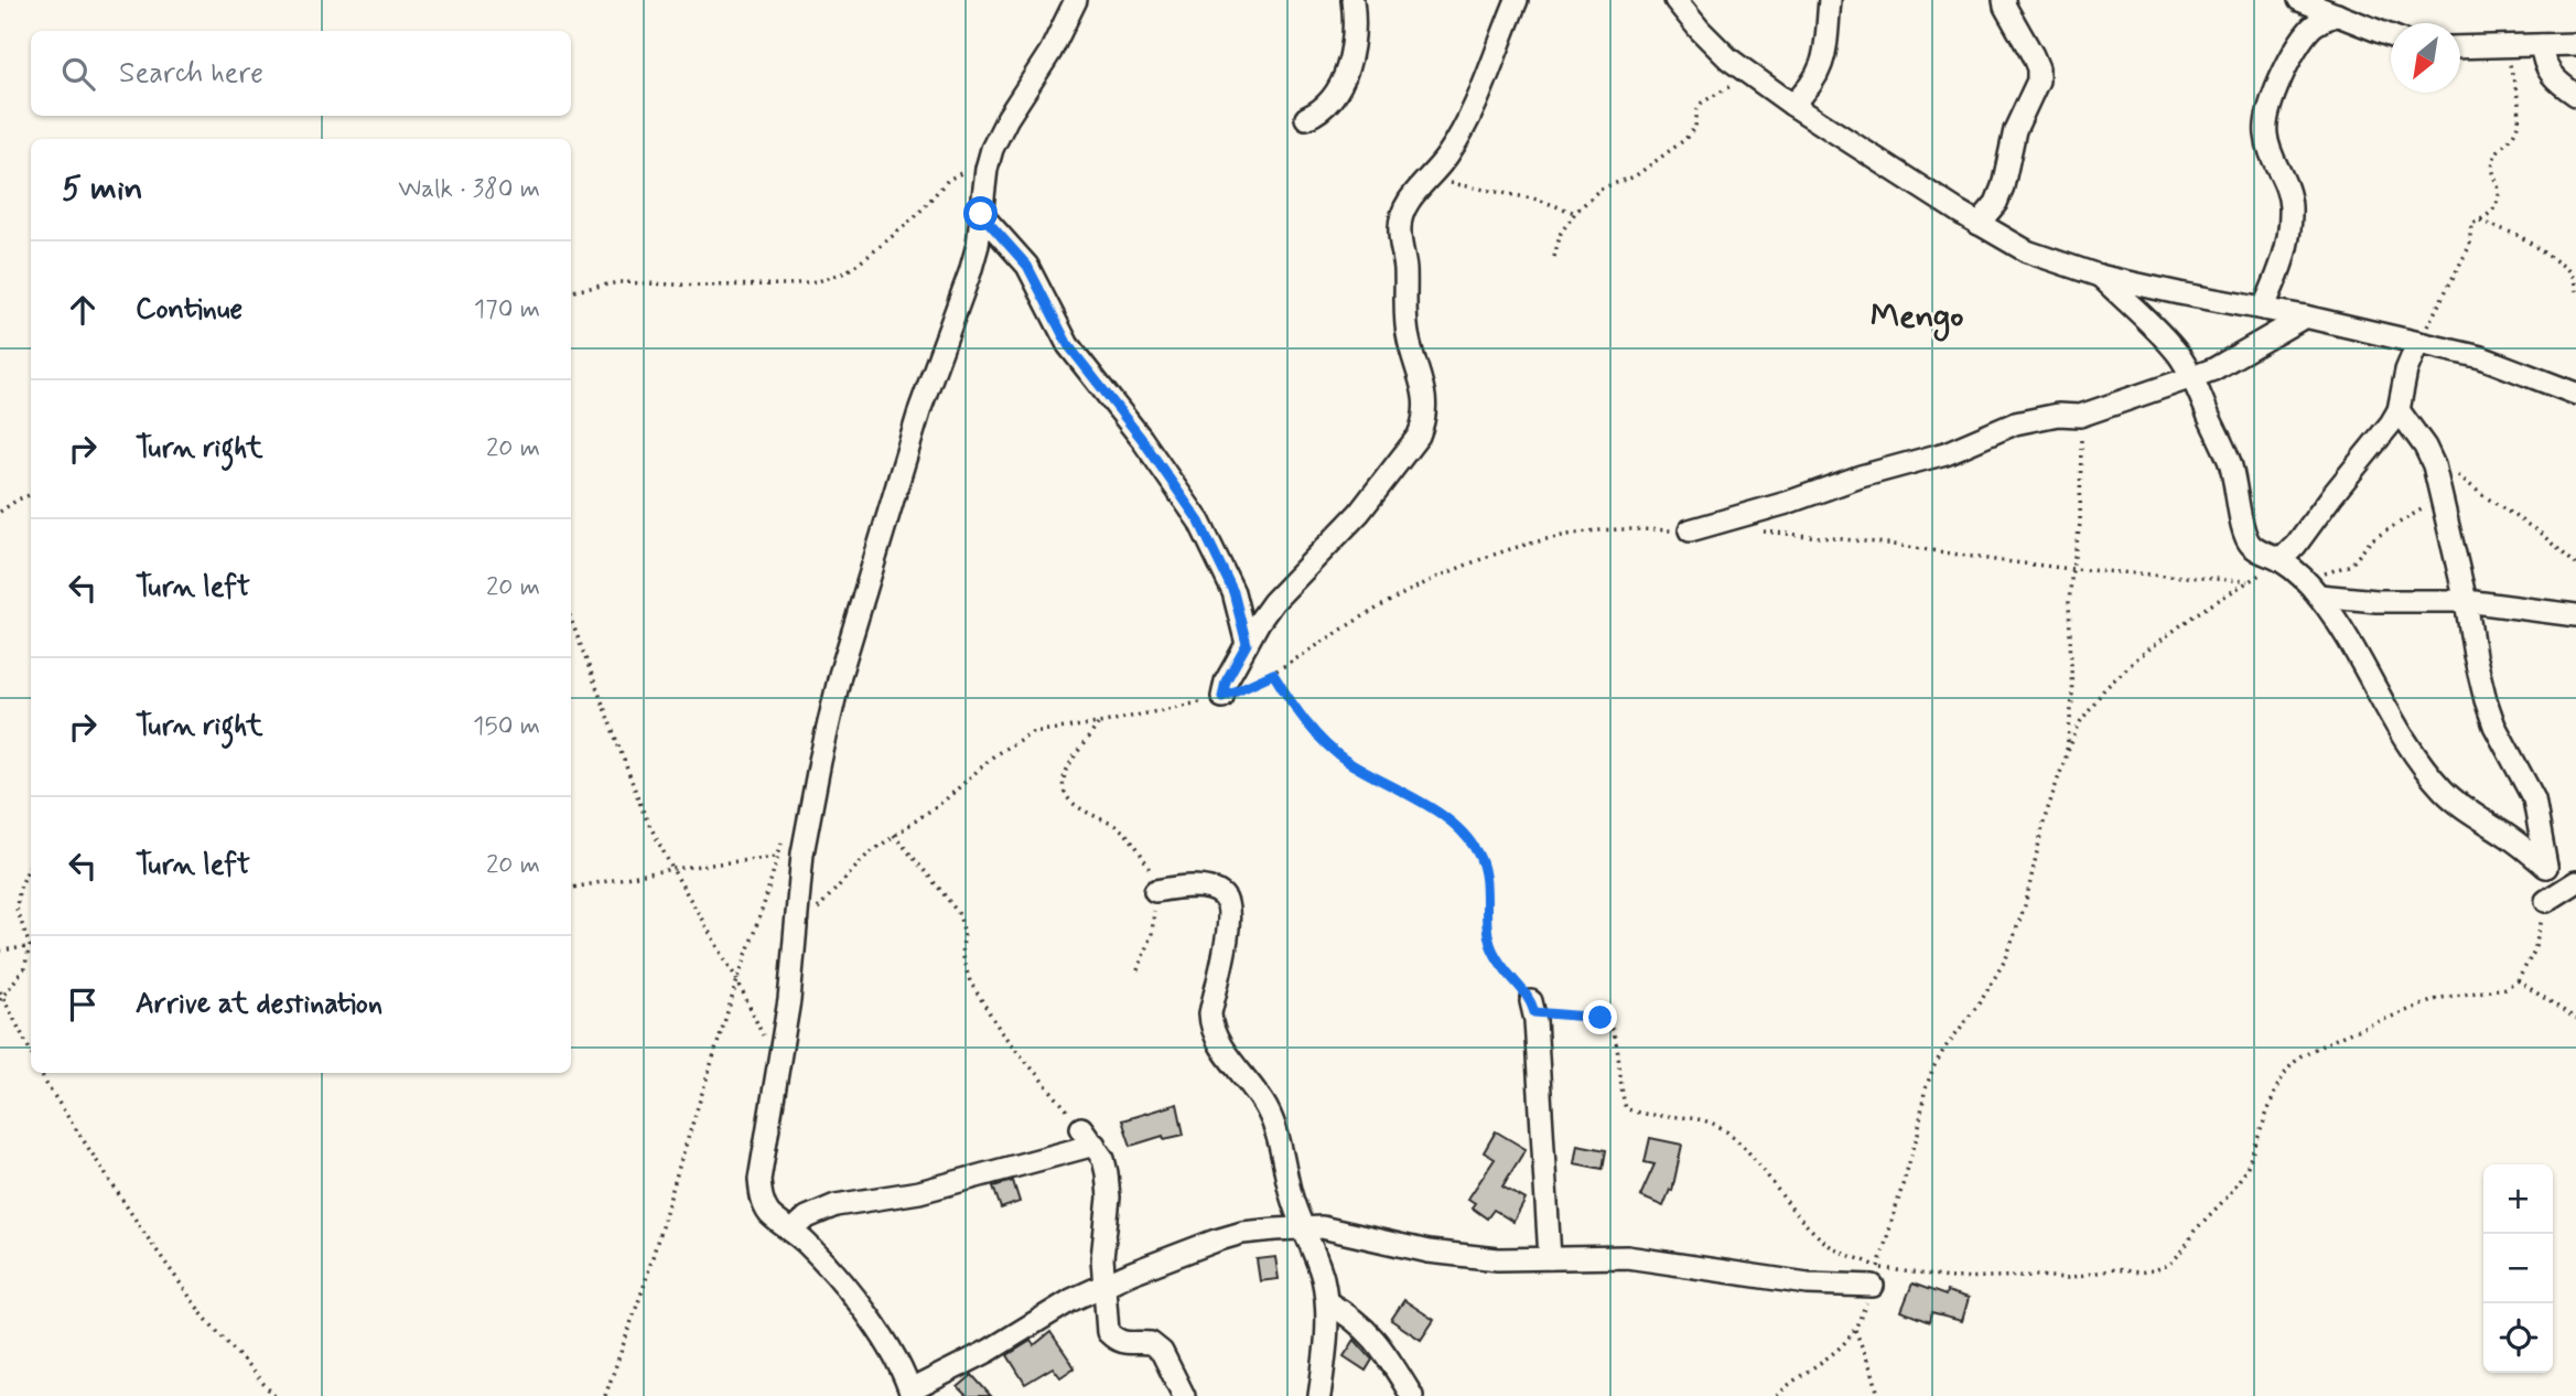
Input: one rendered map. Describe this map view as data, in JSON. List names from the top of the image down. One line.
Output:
{"districts":["Mengo"],"north":"bottom left","page":{"search":"Search here","heading":["5 min","Walk · 380 m"],"list":[["Continue","170 m"],["Turn right","20 m"],["Turn left","20 m"],["Turn right","150 m"],["Turn left","20 m"],"Arrive at destination"],"map_buttons":["+","−"]}}
